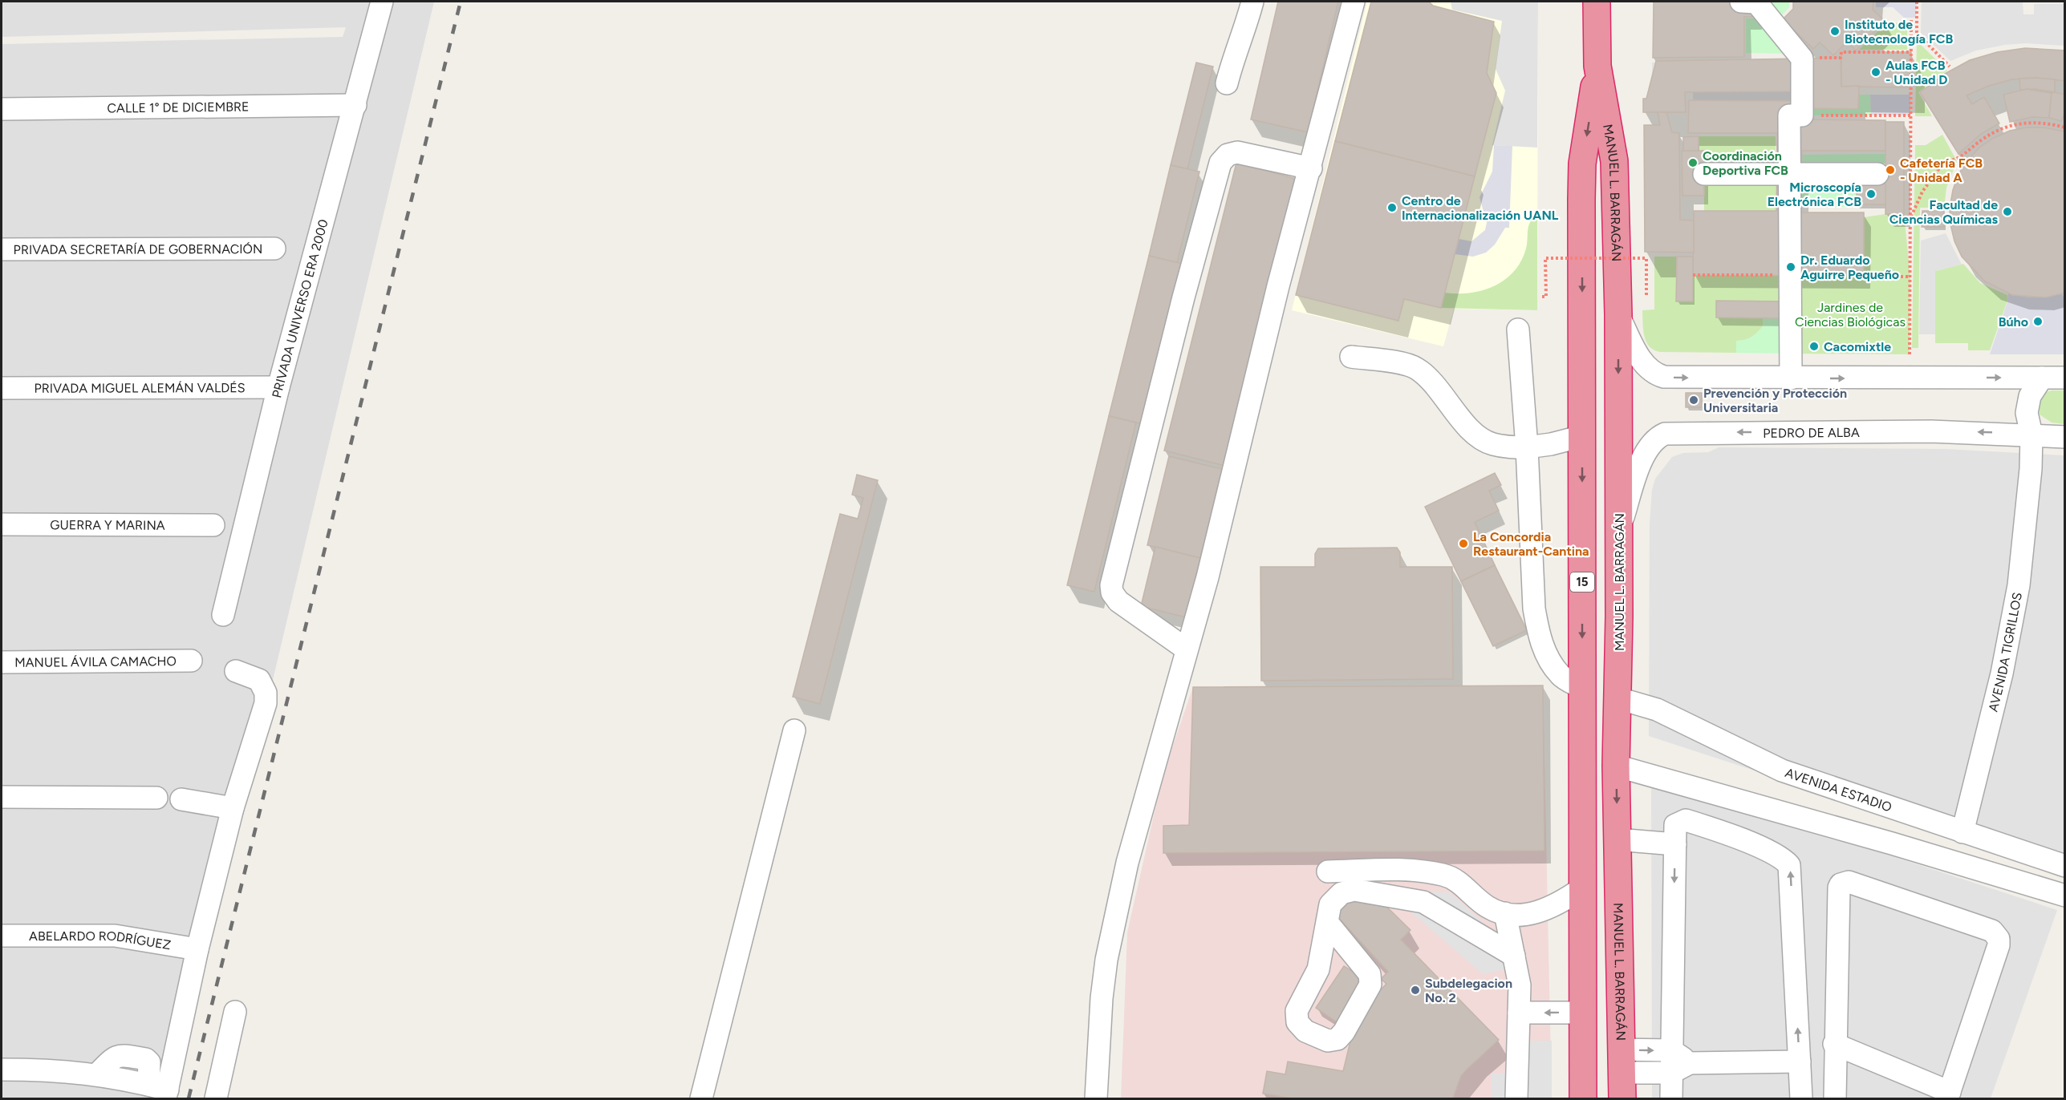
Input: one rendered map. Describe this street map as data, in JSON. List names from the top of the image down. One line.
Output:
{"streets":{"highway":["MANUEL L. BARRAGÁN","15"],"street":["CALLE 1° DE DICIEMBRE","PRIVADA SECRETARÍA DE GOBERNACIÓN","PRIVADA UNIVERSO ERA 2000","PRIVADA MIGUEL ALEMÁN VALDÉS","PEDRO DE ALBA","GUERRA Y MARINA","AVENIDA TIGRILLOS","MANUEL ÁVILA CAMACHO","AVENIDA ESTADIO","ABELARDO RODRÍGUEZ"]},"crossings":[["CALLE 1° DE DICIEMBRE","PRIVADA UNIVERSO ERA 2000"],["MANUEL L. BARRAGÁN","PEDRO DE ALBA"],["MANUEL L. BARRAGÁN","AVENIDA ESTADIO"],["PRIVADA UNIVERSO ERA 2000","PRIVADA MIGUEL ALEMÁN VALDÉS"],["PEDRO DE ALBA","AVENIDA TIGRILLOS"],["AVENIDA TIGRILLOS","AVENIDA ESTADIO"]],"parks":["Jardines de Ciencias Biológicas"],"places":["Instituto de Biotecnología FCB","Aulas FCB - Unidad D","Coordinación Deportiva FCB","Cafetería FCB - Unidad A","Microscopía Electrónica FCB","Centro de Internacionalización UANL","Facultad de Ciencias Químicas","Dr. Eduardo Aguirre Pequeño","Búho","Cacomixtle","Prevención y Protección Universitaria","La Concordia Restaurant-Cantina","Subdelegacion No. 2"]}
